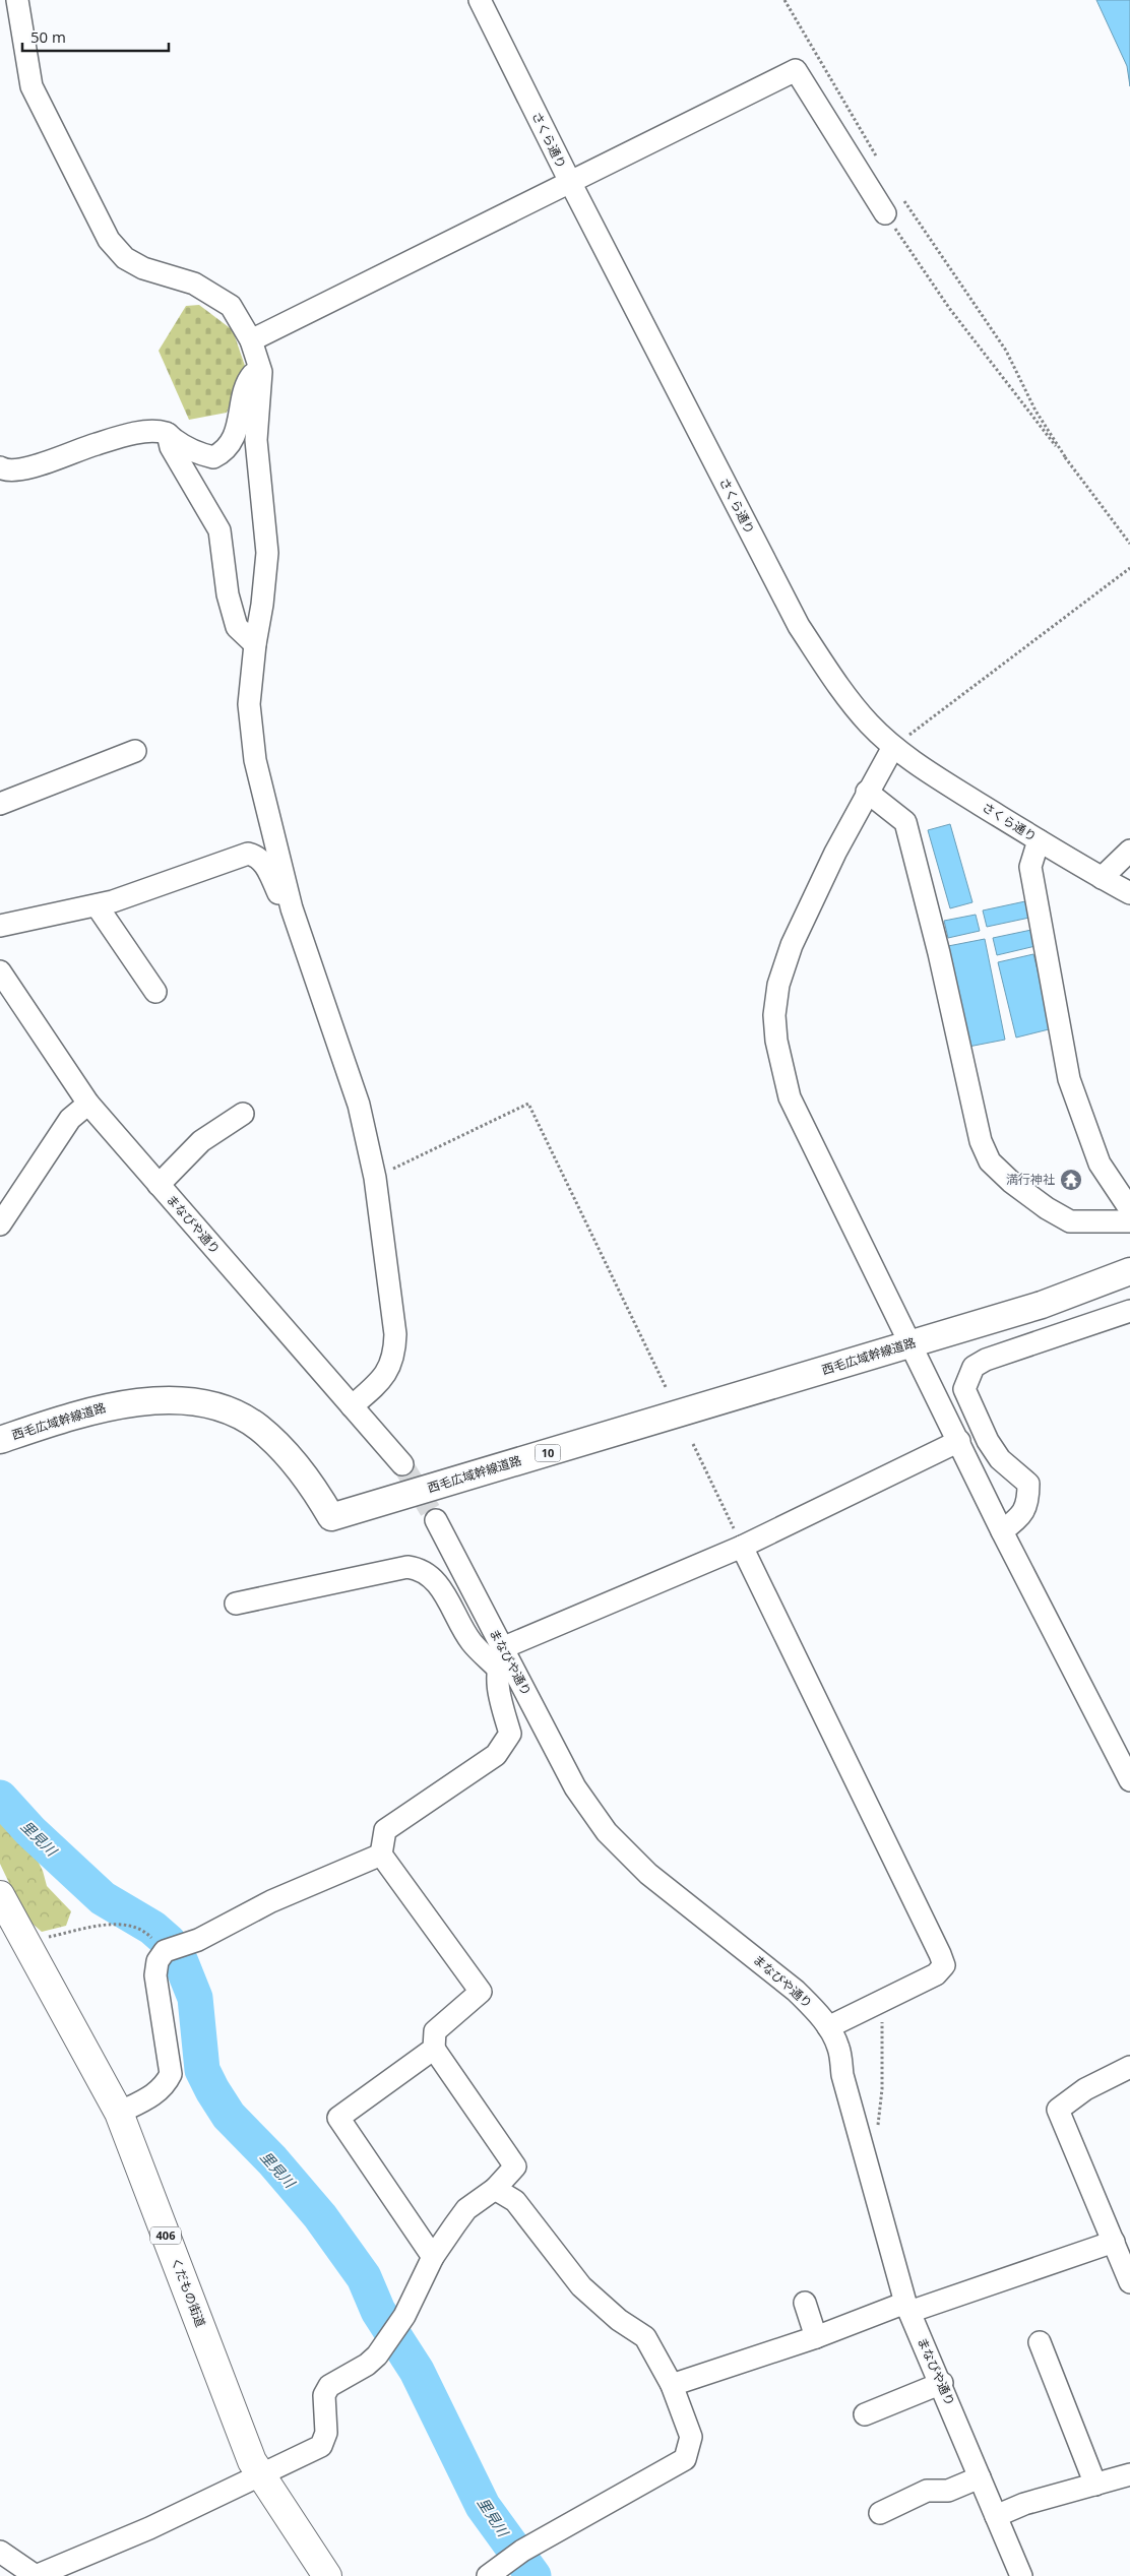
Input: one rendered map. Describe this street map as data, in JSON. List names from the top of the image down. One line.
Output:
{"streets":{"highway":["406","くだもの街道"],"main road":["西毛広域幹線道路","10"],"street":["さくら通り","まなびや通り"]},"water":["里見川"],"places":{"temple":["満行神社"]},"scale_bar":"50 m"}
